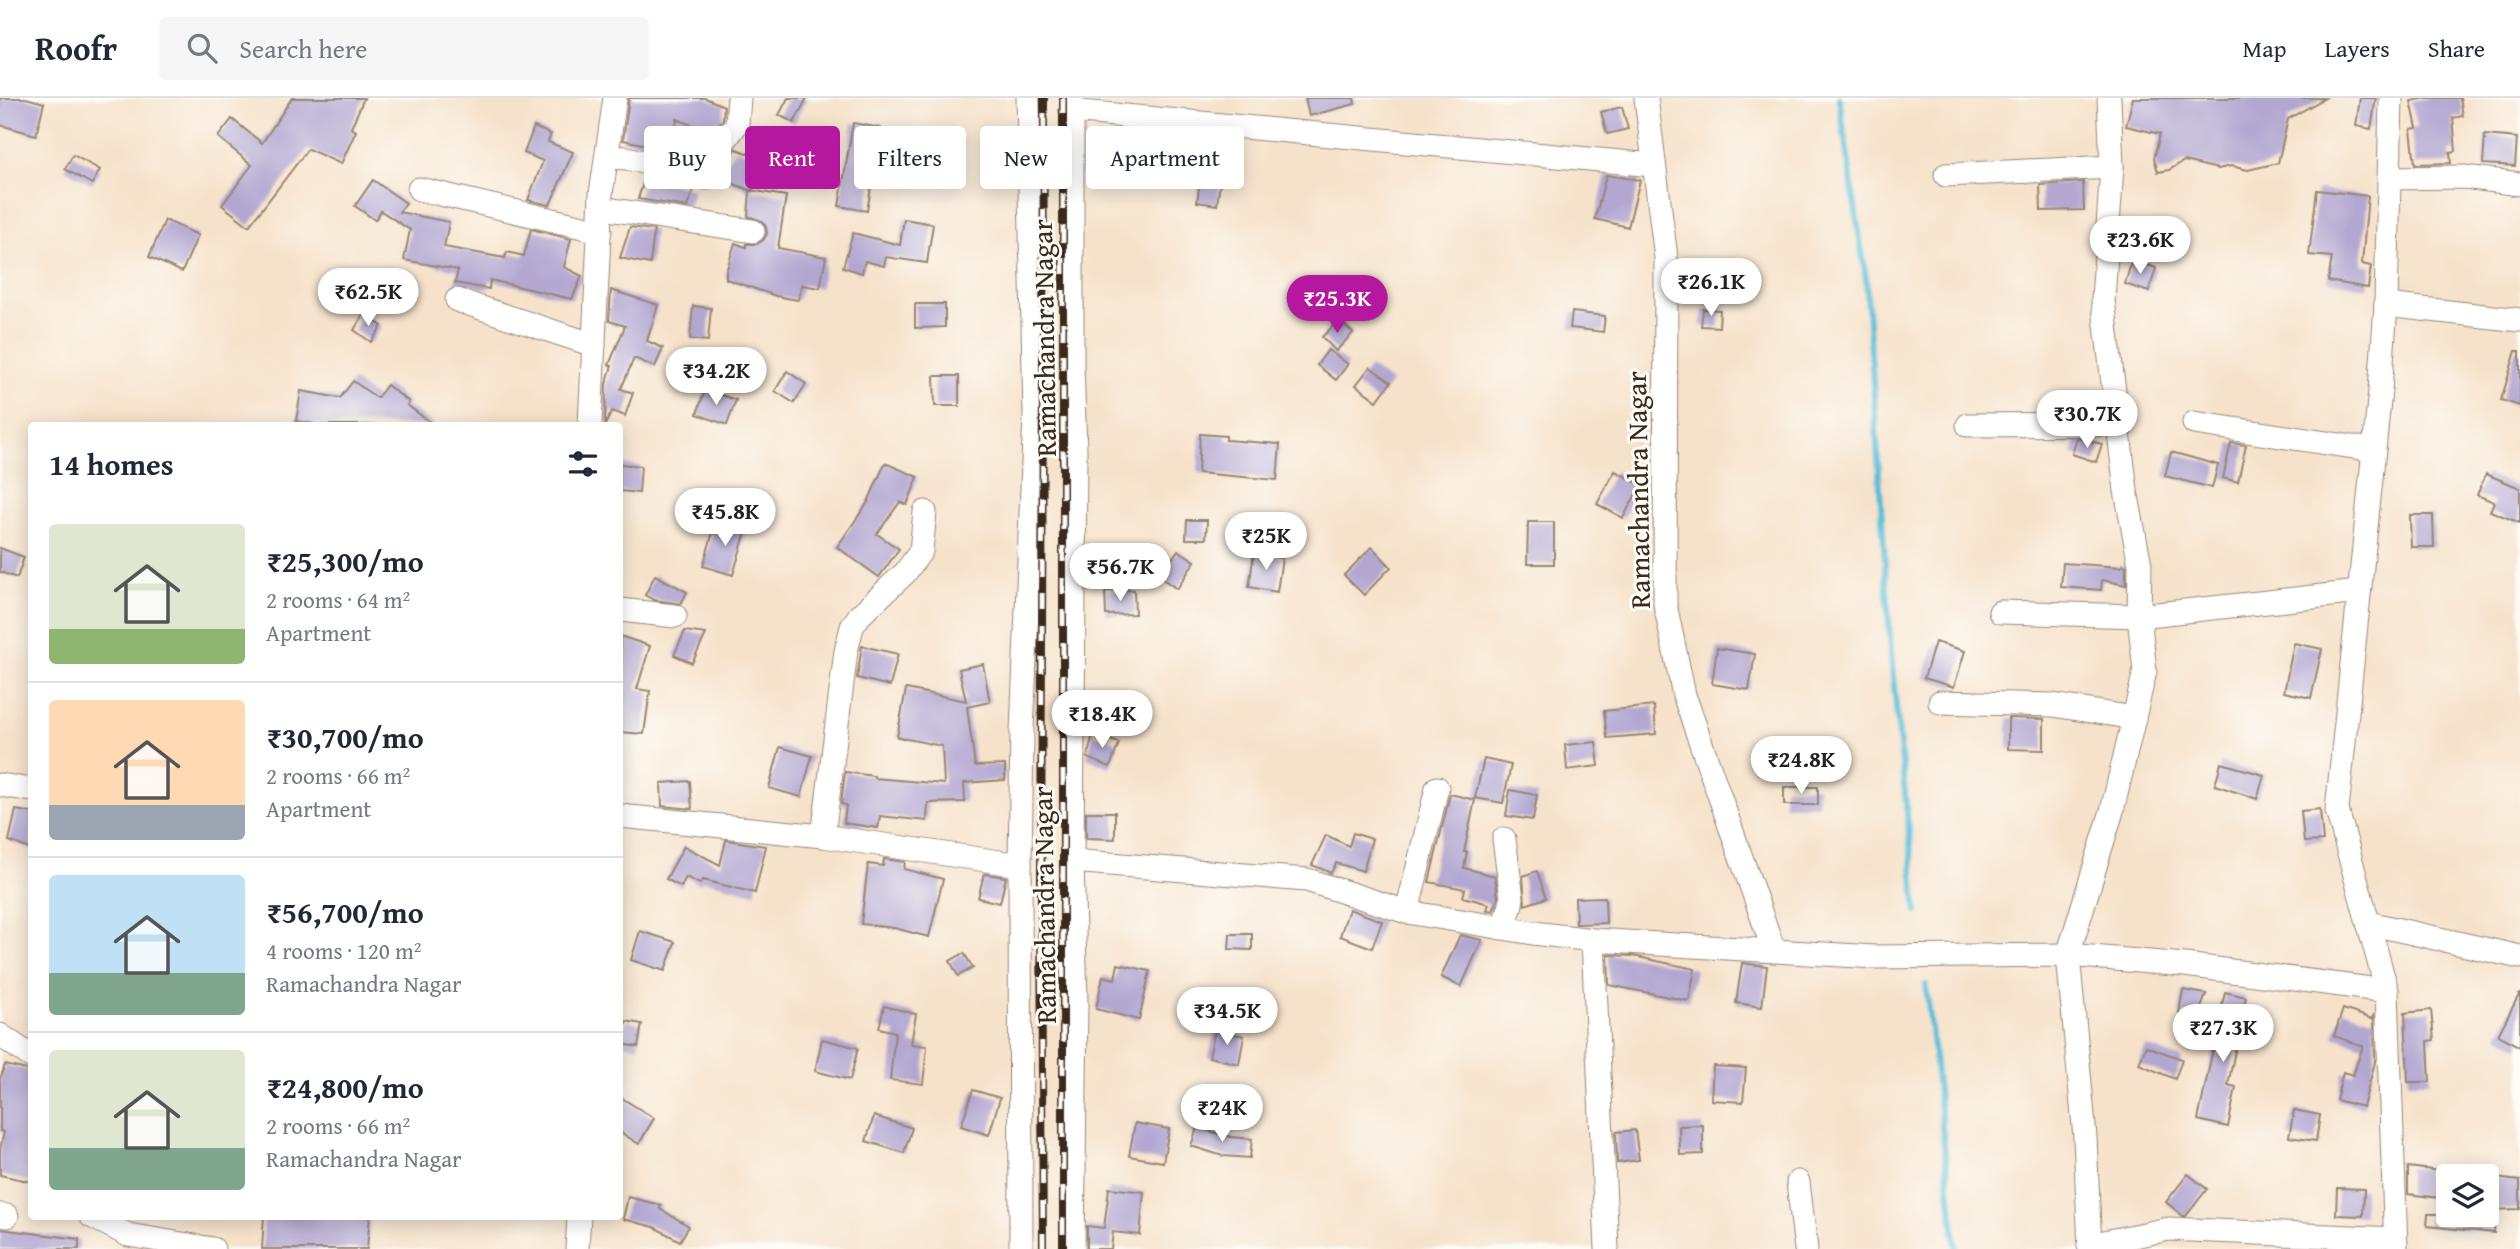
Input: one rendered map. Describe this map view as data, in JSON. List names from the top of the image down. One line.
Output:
{"streets":{"street":["Ramachandra Nagar"]},"page":{"header":"Roofr","search":"Search here","nav":["Map","Layers","Share"],"chip":["Buy","Rent","Filters","New","Apartment"],"price":["₹23.6K","₹26.1K","₹62.5K","₹25.3K","₹34.2K","₹30.7K","₹45.8K","₹25K","₹56.7K","₹18.4K","₹24.8K","₹34.5K","₹27.3K","₹24K"],"heading":"14 homes","list":[{"name":"₹25,300/mo","note":"2 rooms · 64 m² · Apartment"},{"name":"₹30,700/mo","note":"2 rooms · 66 m² · Apartment"},{"name":"₹56,700/mo","note":"4 rooms · 120 m² · Ramachandra Nagar"},{"name":"₹24,800/mo","note":"2 rooms · 66 m² · Ramachandra Nagar"}]}}
